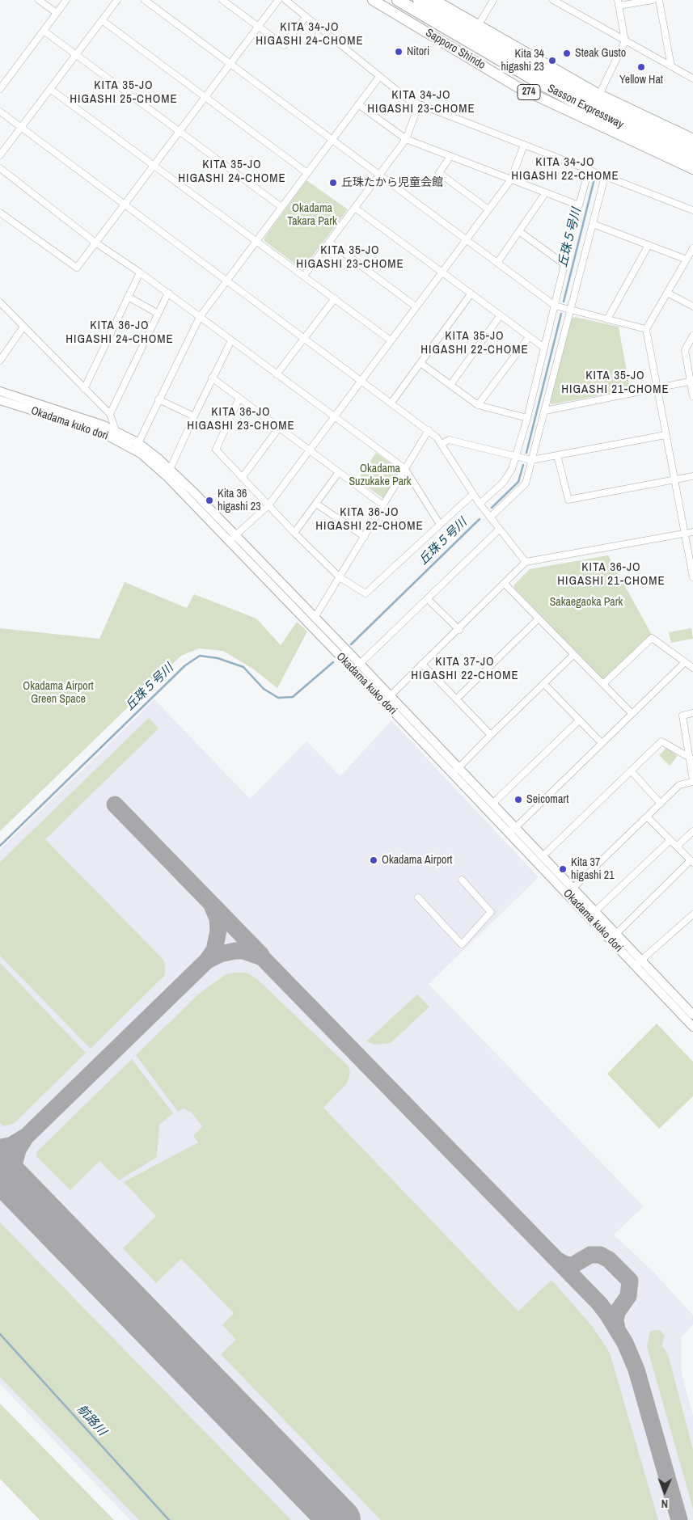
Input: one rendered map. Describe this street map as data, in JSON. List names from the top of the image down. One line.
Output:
{"streets":{"highway":["Sapporo Shindo","274","Sasson Expressway"],"main road":["Okadama kuko dori"]},"districts":["KITA 34-JO HIGASHI 24-CHOME","KITA 35-JO HIGASHI 25-CHOME","KITA 34-JO HIGASHI 23-CHOME","KITA 34-JO HIGASHI 22-CHOME","KITA 35-JO HIGASHI 24-CHOME","KITA 35-JO HIGASHI 23-CHOME","KITA 36-JO HIGASHI 24-CHOME","KITA 35-JO HIGASHI 22-CHOME","KITA 35-JO HIGASHI 21-CHOME","KITA 36-JO HIGASHI 23-CHOME","KITA 36-JO HIGASHI 22-CHOME","KITA 36-JO HIGASHI 21-CHOME","KITA 37-JO HIGASHI 22-CHOME"],"water":["丘珠５号川","航路川"],"parks":["Okadama Takara Park","Okadama Suzukake Park","Sakaegaoka Park","Okadama Airport Green Space"],"places":["Nitori","Steak Gusto","Kita 34 higashi 23","Yellow Hat","丘珠たから児童会館","Kita 36 higashi 23","Seicomart","Okadama Airport","Kita 37 higashi 21"],"north":"bottom"}
